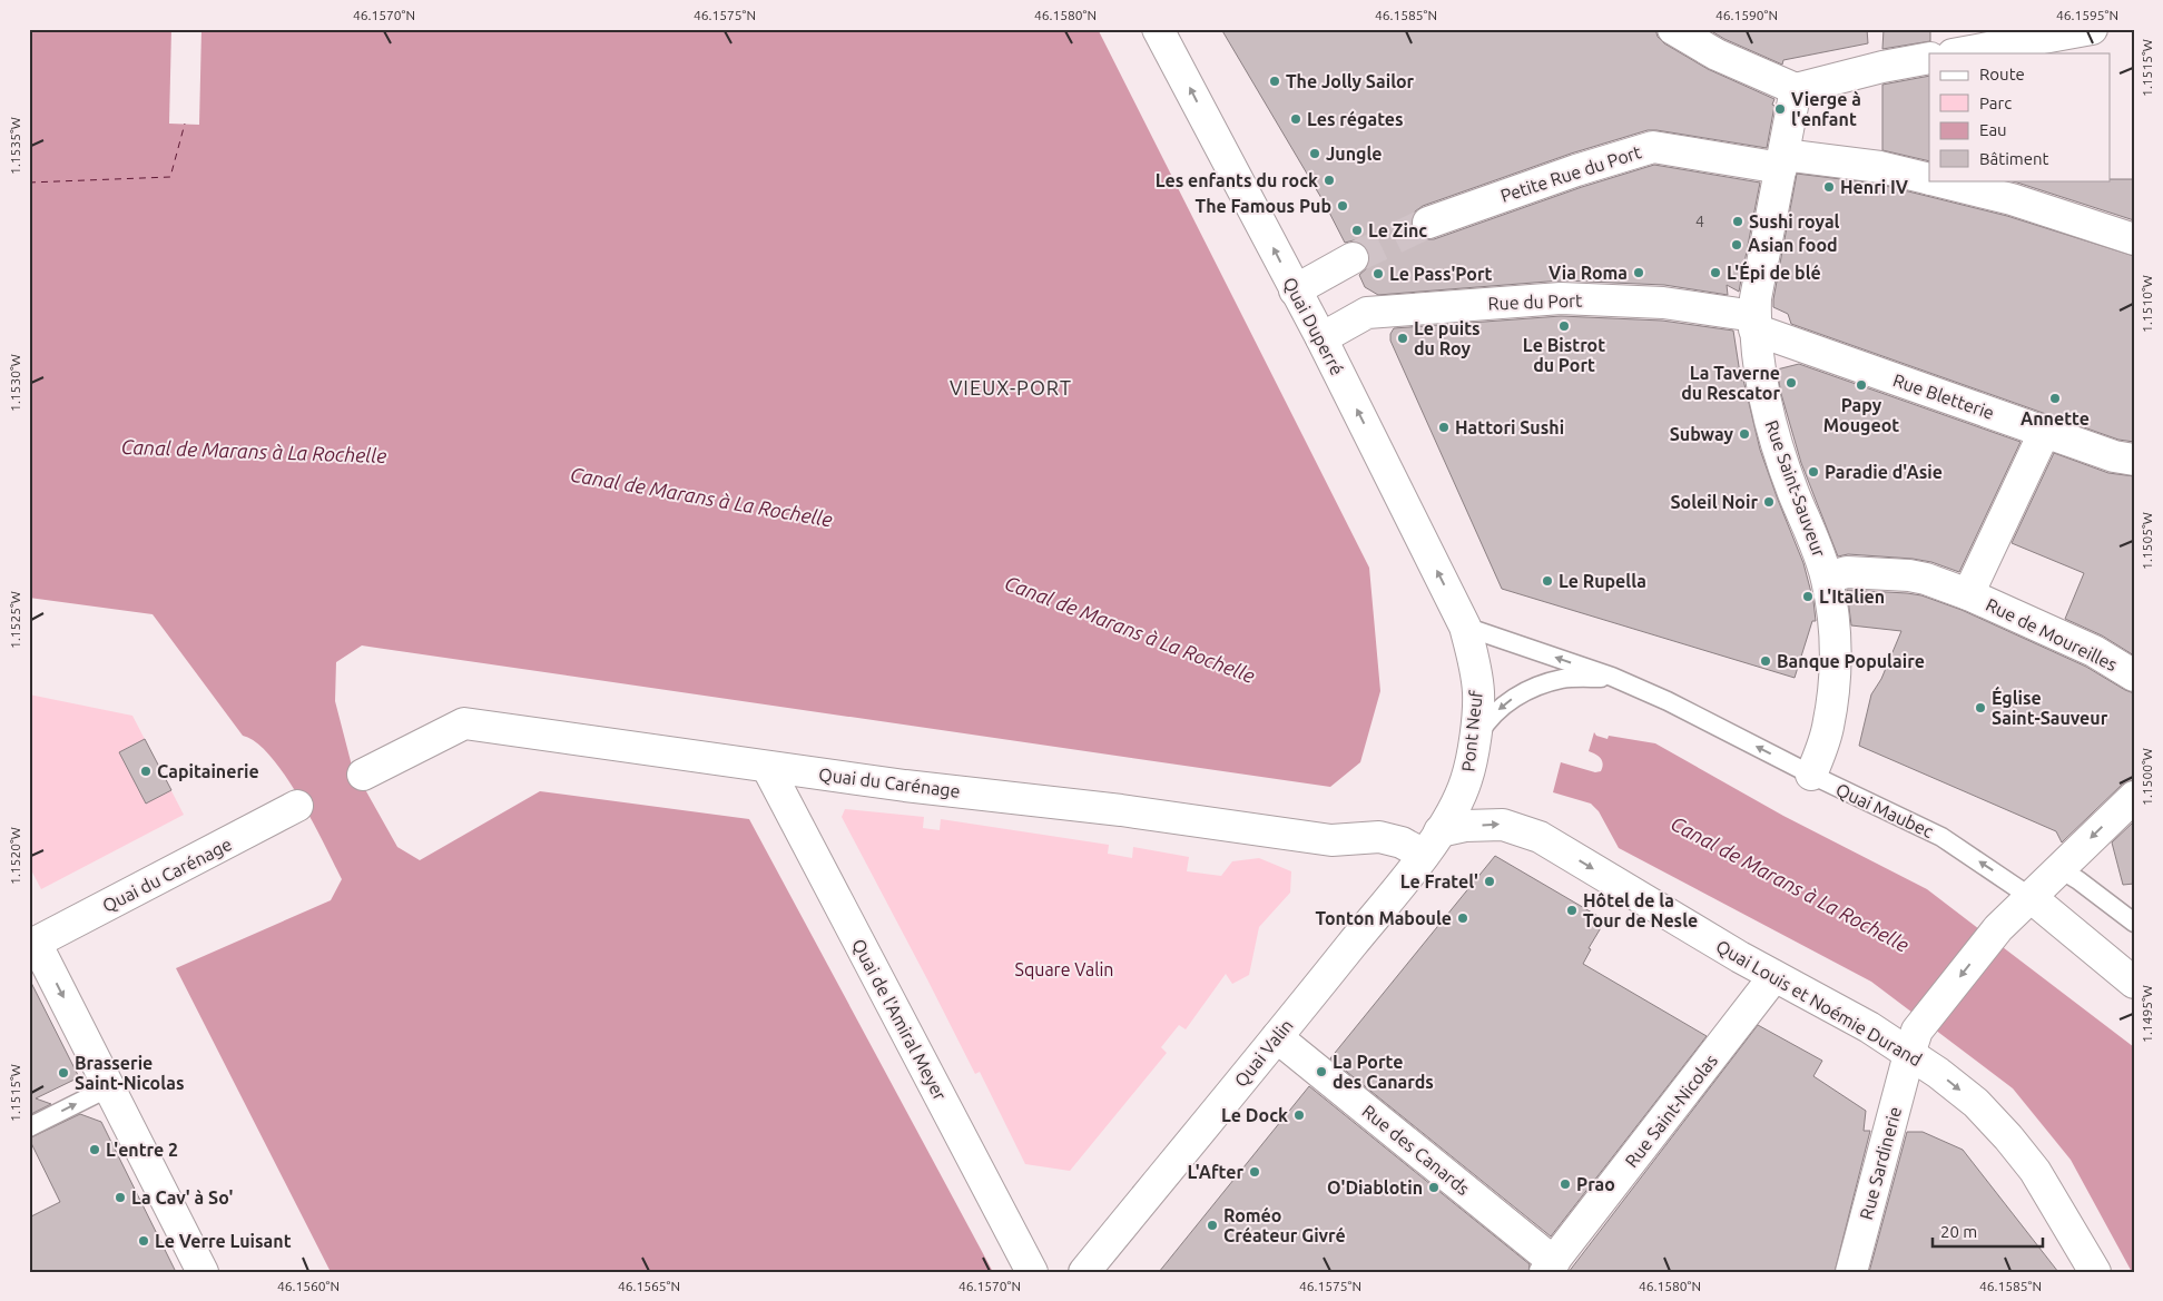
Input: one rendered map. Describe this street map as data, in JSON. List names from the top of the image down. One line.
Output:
{"streets":{"street":["Petite Rue du Port","Rue du Port","Quai Duperré","Rue Bletterie","Rue Saint-Sauveur","Rue de Moureilles","Pont Neuf","Quai du Carénage","Quai Maubec","Quai Louis et Noémie Durand","Quai de l'Amiral Meyer","Quai Valin","Rue Saint-Nicolas","Rue des Canards","Rue Sardinerie"]},"crossings":[["Petite Rue du Port","Rue Saint-Sauveur"],["Rue du Port","Quai Duperré"],["Rue du Port","Rue Bletterie"],["Rue du Port","Rue Saint-Sauveur"],["Quai Duperré","Pont Neuf"],["Quai Duperré","Quai Maubec"],["Rue Bletterie","Rue Saint-Sauveur"],["Rue Bletterie","Rue de Moureilles"],["Rue Saint-Sauveur","Rue de Moureilles"],["Rue Saint-Sauveur","Quai Maubec"],["Pont Neuf","Quai du Carénage"],["Pont Neuf","Quai Maubec"],["Pont Neuf","Quai Louis et Noémie Durand"],["Pont Neuf","Quai Valin"],["Quai du Carénage","Quai Louis et Noémie Durand"],["Quai du Carénage","Quai de l'Amiral Meyer"],["Quai du Carénage","Quai Valin"],["Quai Louis et Noémie Durand","Quai Valin"],["Quai Louis et Noémie Durand","Rue Saint-Nicolas"],["Quai Louis et Noémie Durand","Rue Sardinerie"],["Quai Valin","Rue des Canards"],["Rue Saint-Nicolas","Rue des Canards"]],"one_way":["Quai Duperré","Quai Maubec","Quai Louis et Noémie Durand"],"districts":["VIEUX-PORT"],"water":["Canal de Marans à La Rochelle"],"parks":["Square Valin"],"places":["The Jolly Sailor","Vierge à l'enfant","Les régates","Jungle","Les enfants du rock","Henri IV","The Famous Pub","Sushi royal","Le Zinc","Asian food","Via Roma","L'Épi de blé","Le Pass'Port","Le Bistrot du Port","Le puits du Roy","La Taverne du Rescator","Papy Mougeot","Annette","Hattori Sushi","Subway","Paradie d'Asie","Soleil Noir","Le Rupella","L'Italien","Banque Populaire","Église Saint-Sauveur","Capitainerie","Le Fratel'","Hôtel de la Tour de Nesle","Tonton Maboule","La Porte des Canards","Brasserie Saint-Nicolas","Le Dock","L'entre 2","L'After","Prao","O'Diablotin","La Cav' à So'","Roméo Créateur Givré","Le Verre Luisant"],"house_numbers":["4"],"legend":["Route","Parc","Eau","Bâtiment"],"scale_bar":"20 m","coordinates":["46.1570°N","46.1575°N","46.1580°N","46.1585°N","46.1590°N","46.1595°N","1.1515°W","1.1535°W","1.1510°W","1.1530°W","1.1505°W","1.1525°W","1.1500°W","1.1520°W","1.1495°W","46.1560°N","46.1565°N"]}
